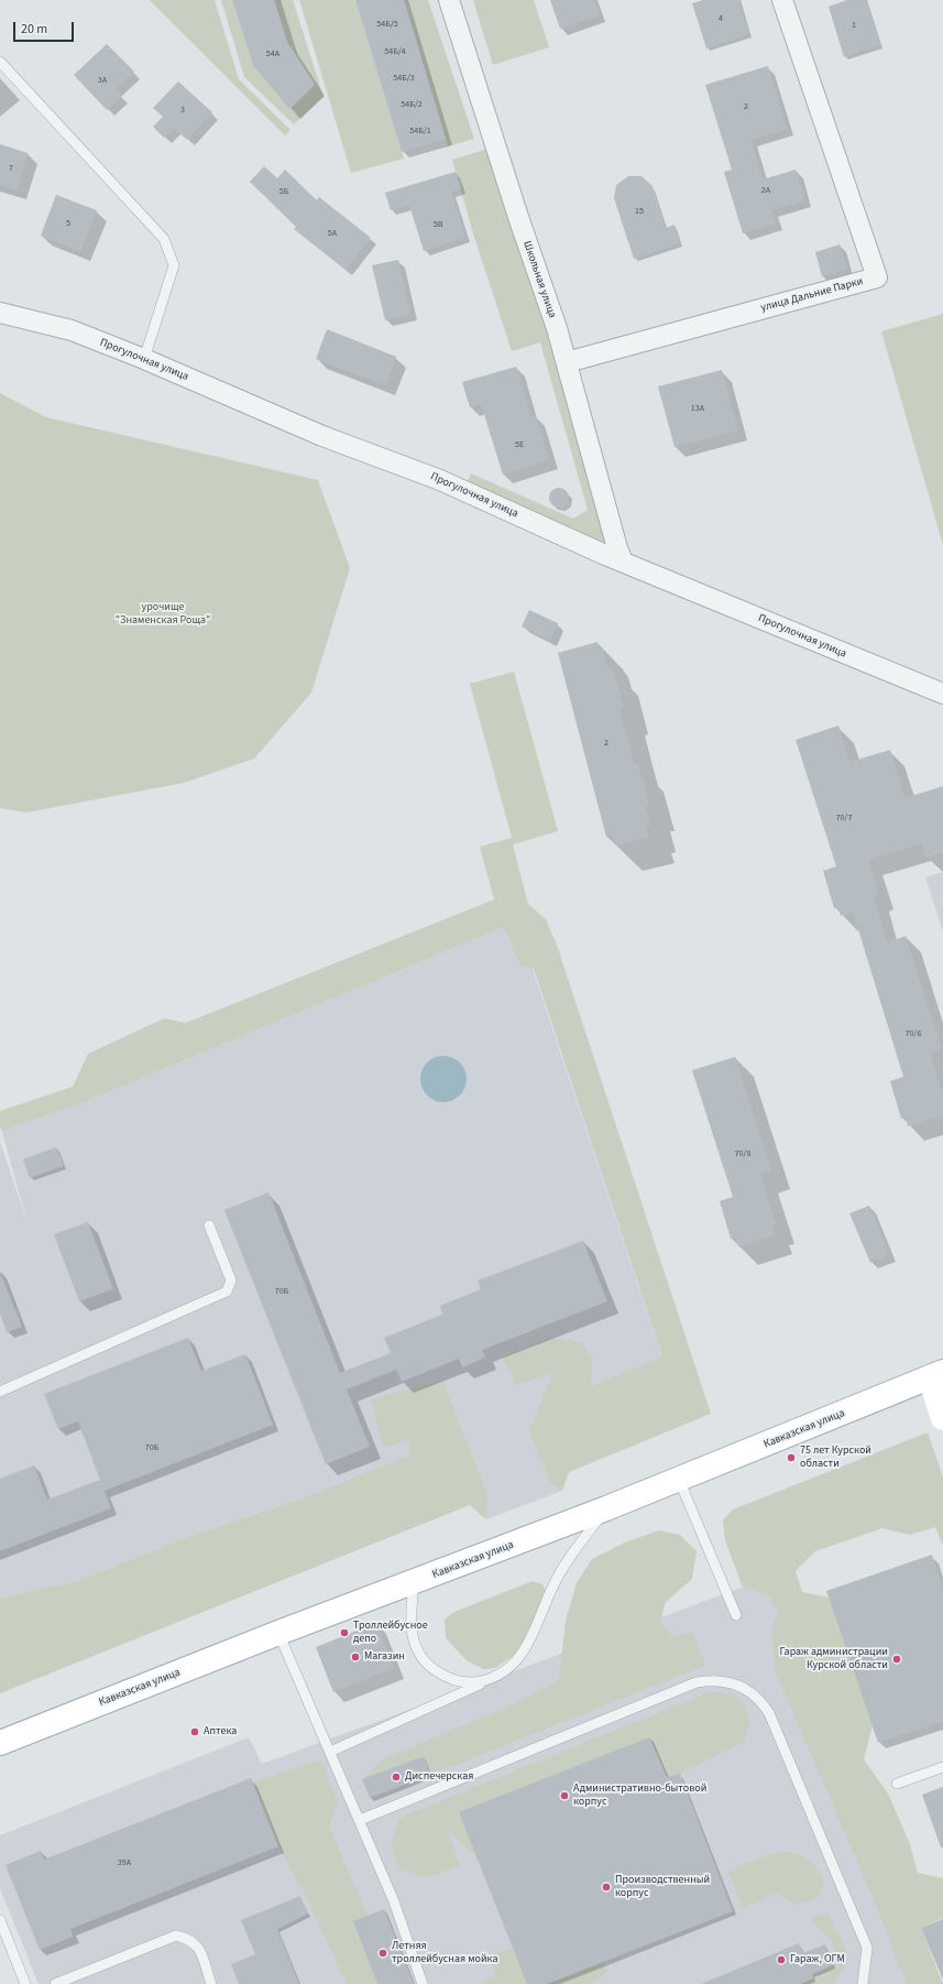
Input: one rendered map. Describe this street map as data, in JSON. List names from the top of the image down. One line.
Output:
{"streets":{"main road":["Кавказская улица"],"street":["Школьная улица","улица Дальние Парки","Прогулочная улица"]},"crossings":[["Школьная улица","улица Дальние Парки"],["Школьная улица","Прогулочная улица"]],"parks":["урочище \"Знаменская Роща\""],"places":["75 лет Курской области","Троллейбусное депо","Магазин","Гараж администрации Курской области","Аптека","Диспечерская","Административно-бытовой корпус","Производственный корпус","Летняя троллейбусная мойка","Гараж, ОГМ"],"house_numbers":["4","54Б/5","1","54Б/4","54А","54Б/3","3А","54Б/2","2","3","54Б/1","7","2А","5Б","15","5","5В","5А","13А","5Е","2","70/7","70/6","70/8","70Б","70Б","39А"],"scale_bar":"20 m"}
